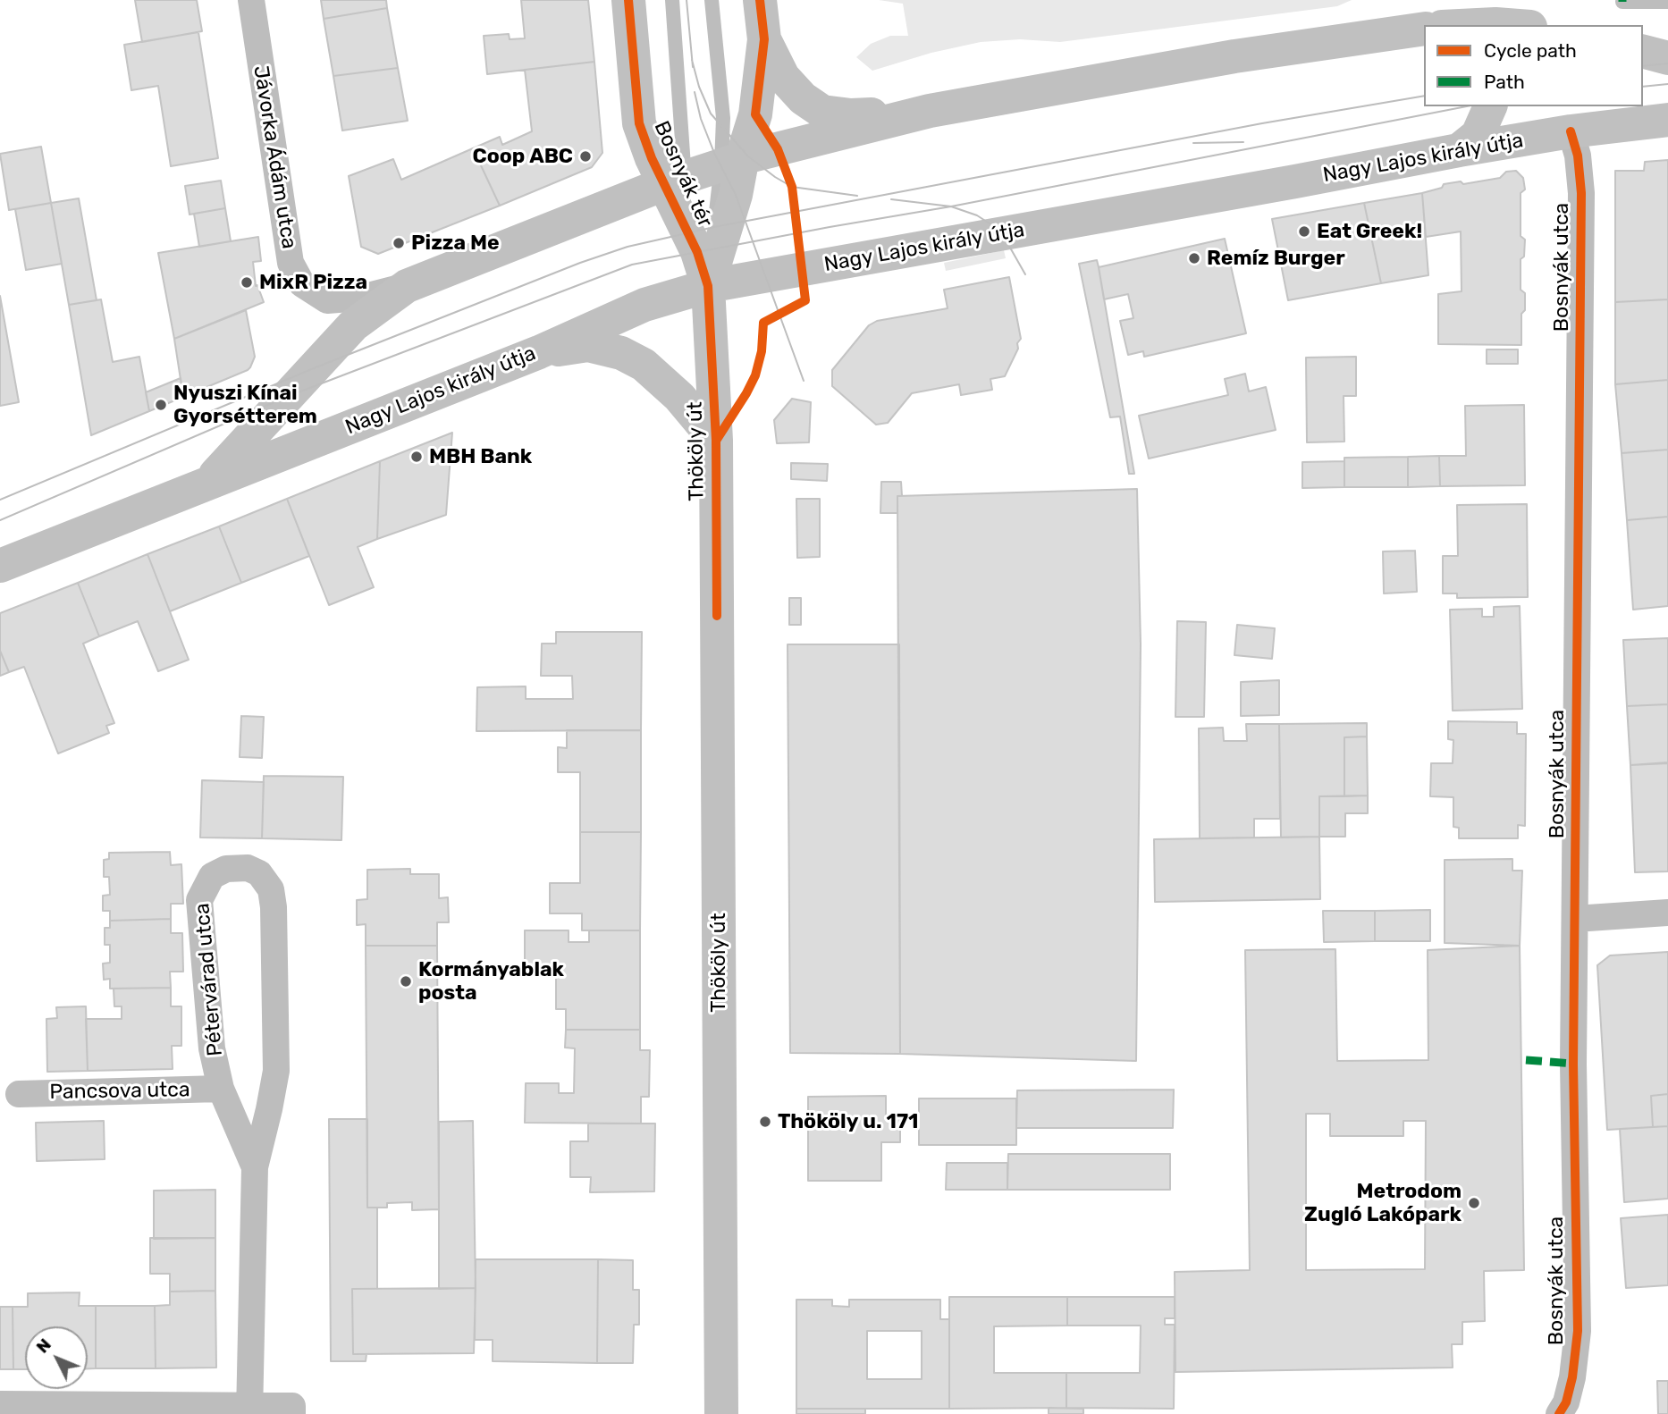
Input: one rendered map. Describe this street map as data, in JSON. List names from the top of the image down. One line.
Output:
{"streets":{"main road":["Nagy Lajos király útja","Bosnyák tér","Thököly út"],"street":["Jávorka Ádám utca","Bosnyák utca","Pétervárad utca","Pancsova utca"]},"crossings":[["Jávorka Ádám utca","Nagy Lajos király útja"],["Nagy Lajos király útja","Bosnyák tér"],["Nagy Lajos király útja","Bosnyák utca"],["Nagy Lajos király útja","Thököly út"],["Bosnyák tér","Thököly út"],["Pétervárad utca","Pancsova utca"]],"places":["Coop ABC","Eat Greek!","Pizza Me","Remíz Burger","MixR Pizza","Nyuszi Kínai Gyorsétterem","MBH Bank","Kormányablak posta","Thököly u. 171","Metrodom Zugló Lakópark"],"legend":["Cycle path","Path"],"north":"top left"}
